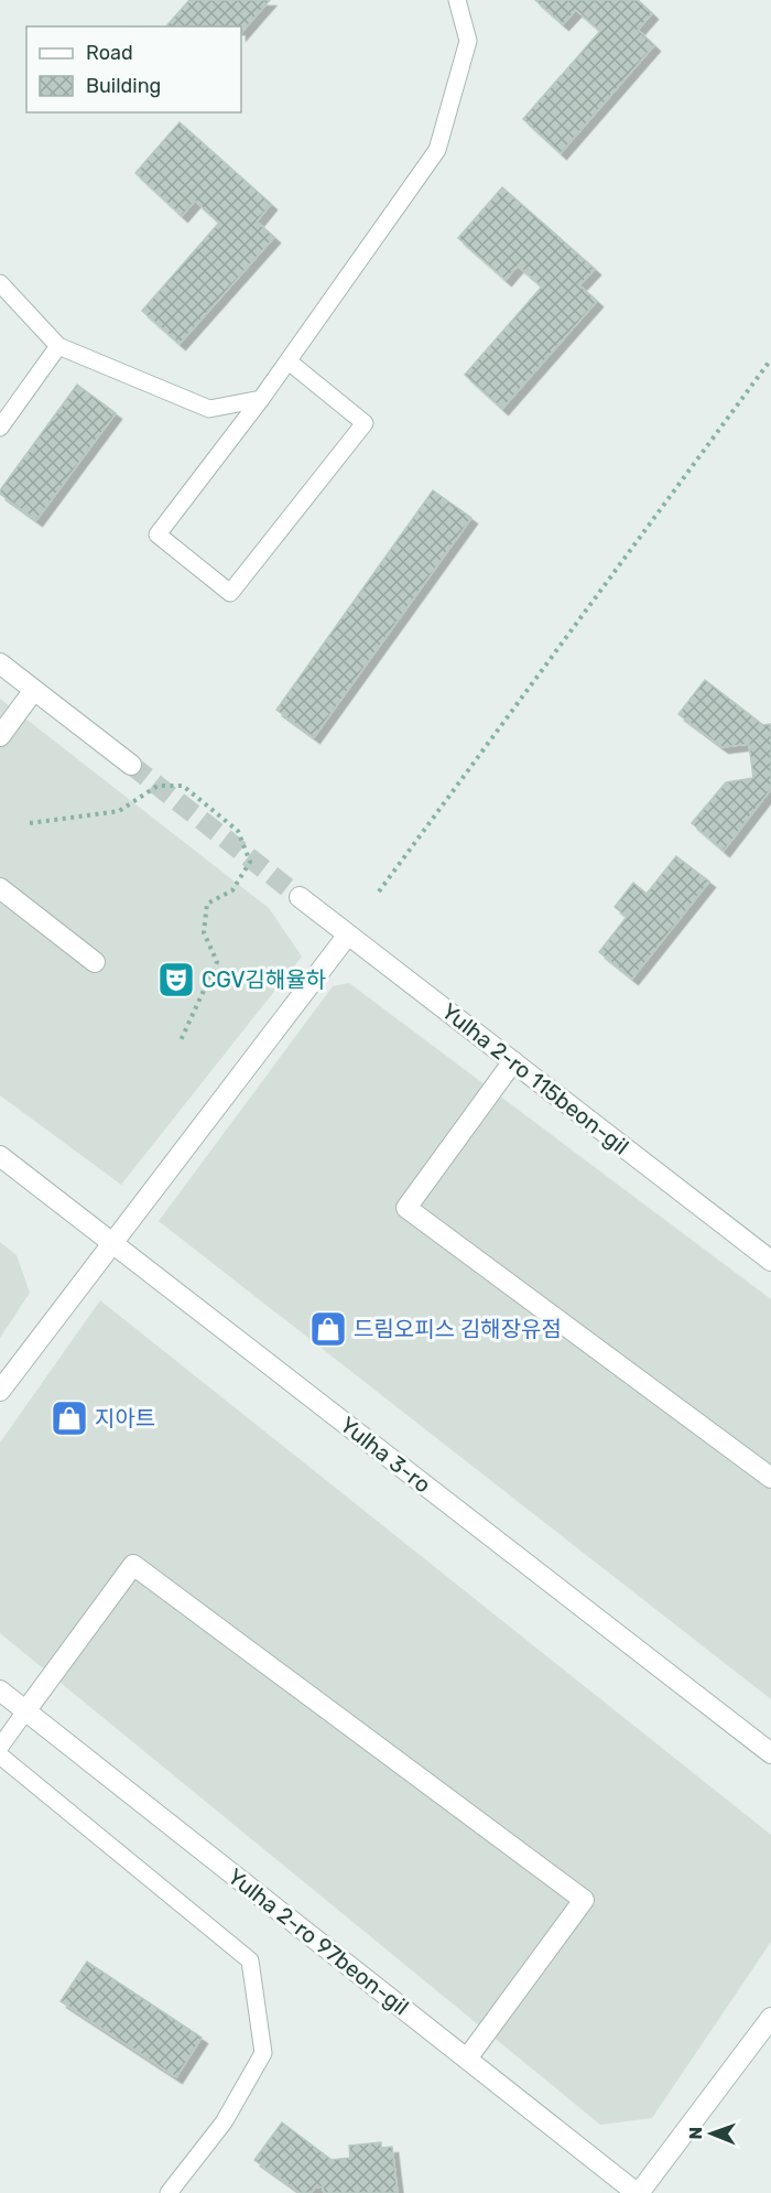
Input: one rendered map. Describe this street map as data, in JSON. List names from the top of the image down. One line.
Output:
{"streets":{"street":["Yulha 2-ro 115beon-gil","Yulha 3-ro","Yulha 2-ro 97beon-gil"]},"places":{"theatre":["CGV김해율하"],"shop":["드림오피스 김해장유점","지아트"]},"legend":["Road","Building"],"north":"left"}
